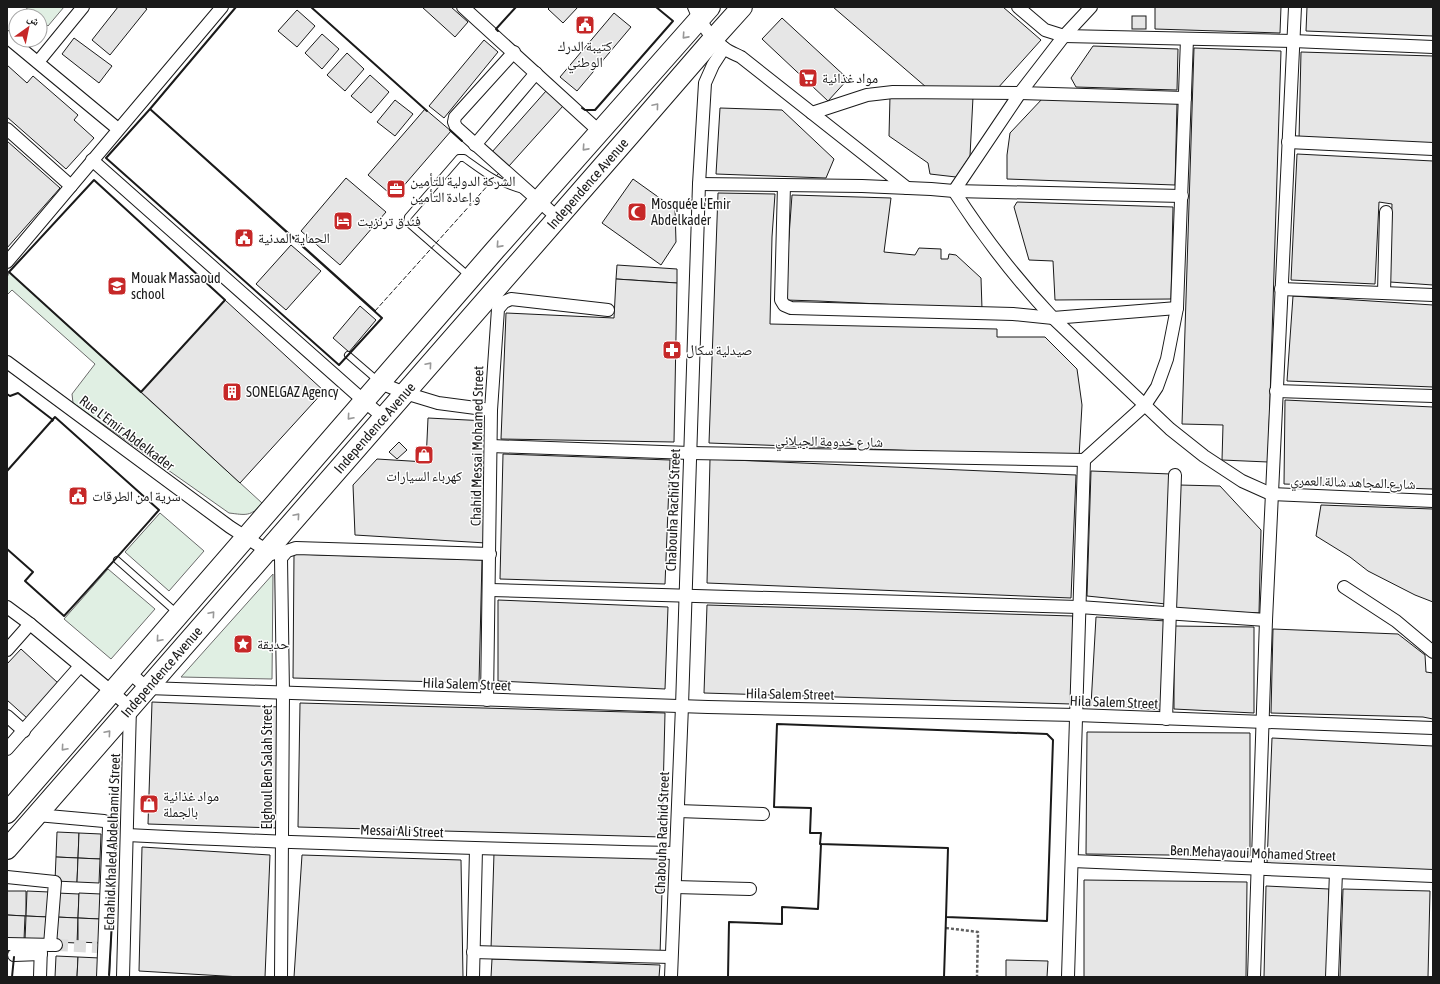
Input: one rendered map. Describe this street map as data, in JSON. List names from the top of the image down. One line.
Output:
{"streets":{"main road":["Independence Avenue"],"street":["Rue L'Emir Abdelkader","شارع خدومة الجيلاني","Chahid Messai Mohamed Street","شارع المجاهد شالة العمري","Chabouha Rachid Street","Hila Salem Street","Elghoul Ben Salah Street","Messai Ali Street","Echahid Khaled Abdelhamid Street","Ben Mehayaoui Mohamed Street"]},"crossings":[["Independence Avenue","Rue L'Emir Abdelkader"],["Independence Avenue","Chabouha Rachid Street"],["Independence Avenue","Hila Salem Street"],["Independence Avenue","Elghoul Ben Salah Street"],["Independence Avenue","Echahid Khaled Abdelhamid Street"],["Rue L'Emir Abdelkader","Elghoul Ben Salah Street"],["شارع خدومة الجيلاني","Chahid Messai Mohamed Street"],["شارع خدومة الجيلاني","Chabouha Rachid Street"],["Chahid Messai Mohamed Street","Hila Salem Street"],["Chabouha Rachid Street","Hila Salem Street"],["Chabouha Rachid Street","Messai Ali Street"],["Hila Salem Street","Elghoul Ben Salah Street"],["Elghoul Ben Salah Street","Messai Ali Street"],["Messai Ali Street","Echahid Khaled Abdelhamid Street"]],"places":{"public building":["كتيبة الدرك الوطني","الحماية المدنية","سرية امن الطرقات"],"supermarket":["مواد غذائية"],"office":["الشركة الدولية للتأمين و إعادة التأمين"],"mosque":["Mosquée L'Emir Abdelkader"],"hotel":["فندق ترنزيت"],"school or university":["Mouak Massaoud school"],"pharmacy":["صيدلية سكال"],"building":["SONELGAZ Agency"],"shop":["كهرباء السيارات","مواد غذائية بالجملة"],"place":["حديقة"]},"north":"top right"}
